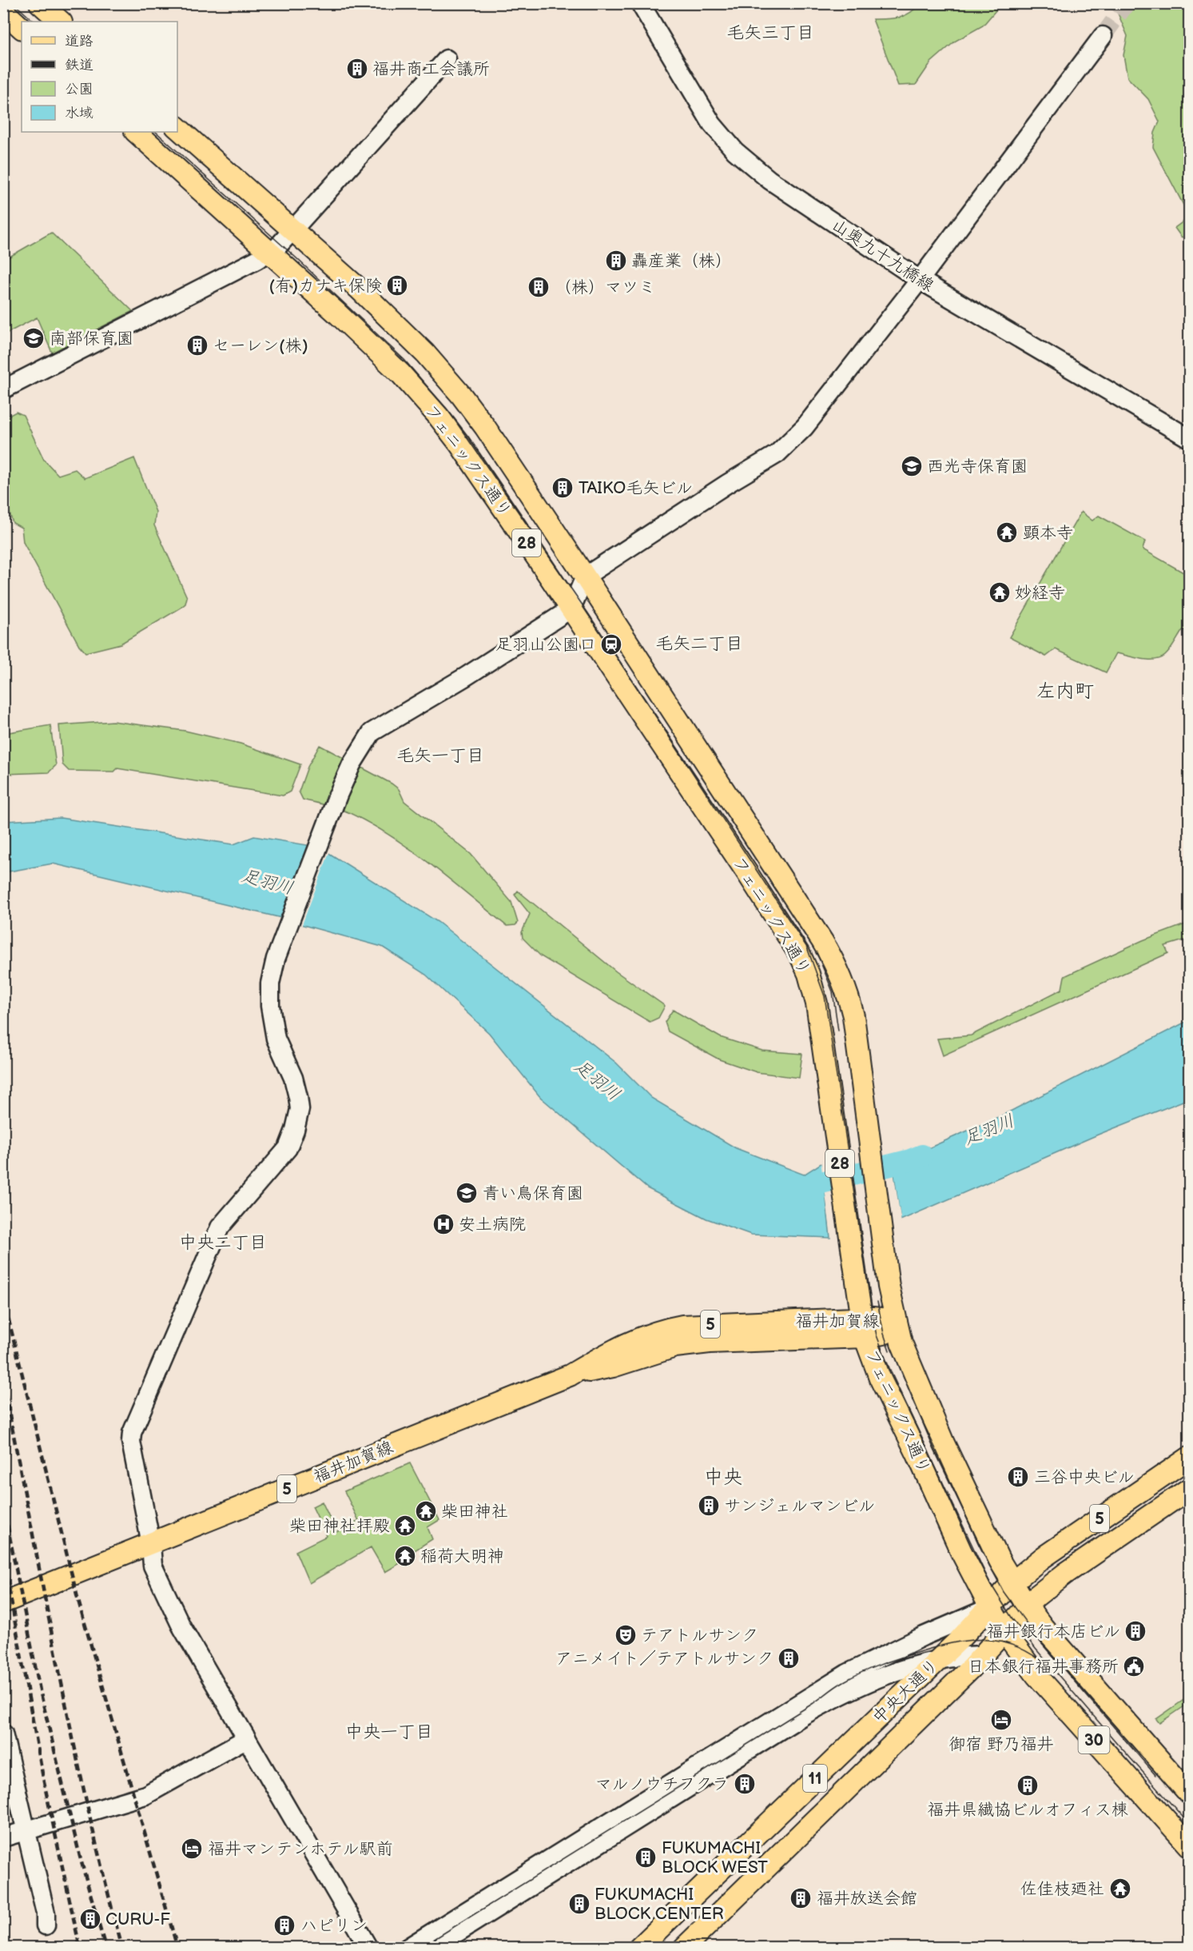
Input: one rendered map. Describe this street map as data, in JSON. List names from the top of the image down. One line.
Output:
{"streets":{"main road":["フェニックス通り","28","福井加賀線","5","中央大通り","30","11"],"street":["山奥九十九橋線"]},"crossings":[["フェニックス通り","福井加賀線"],["フェニックス通り","中央大通り"]],"districts":["毛矢三丁目","毛矢二丁目","左内町","毛矢一丁目","中央二丁目","中央","中央一丁目"],"water":["足羽川"],"places":{"building":["福井商工会議所","轟産業（株）","(有)カナキ保険","（株）マツミ","セーレン(株)","TAIKO毛矢ビル","三谷中央ビル","サンジェルマンビル","福井銀行本店ビル","アニメイト／テアトルサンク","マルノウチフクラ","福井県繊協ビルオフィス棟","FUKUMACHI BLOCK WEST","福井放送会館","FUKUMACHI BLOCK CENTER","CURU-F","ハピリン"],"school or university":["南部保育園","西光寺保育園","青い鳥保育園"],"temple":["顕本寺","妙経寺","柴田神社","柴田神社拝殿","稲荷大明神","佐佳枝廼社"],"station":["足羽山公園口"],"hospital":["安土病院"],"theatre":["テアトルサンク"],"public building":["日本銀行福井事務所"],"hotel":["御宿 野乃福井","福井マンテンホテル駅前"]},"legend":["道路","鉄道","公園","水域"]}
